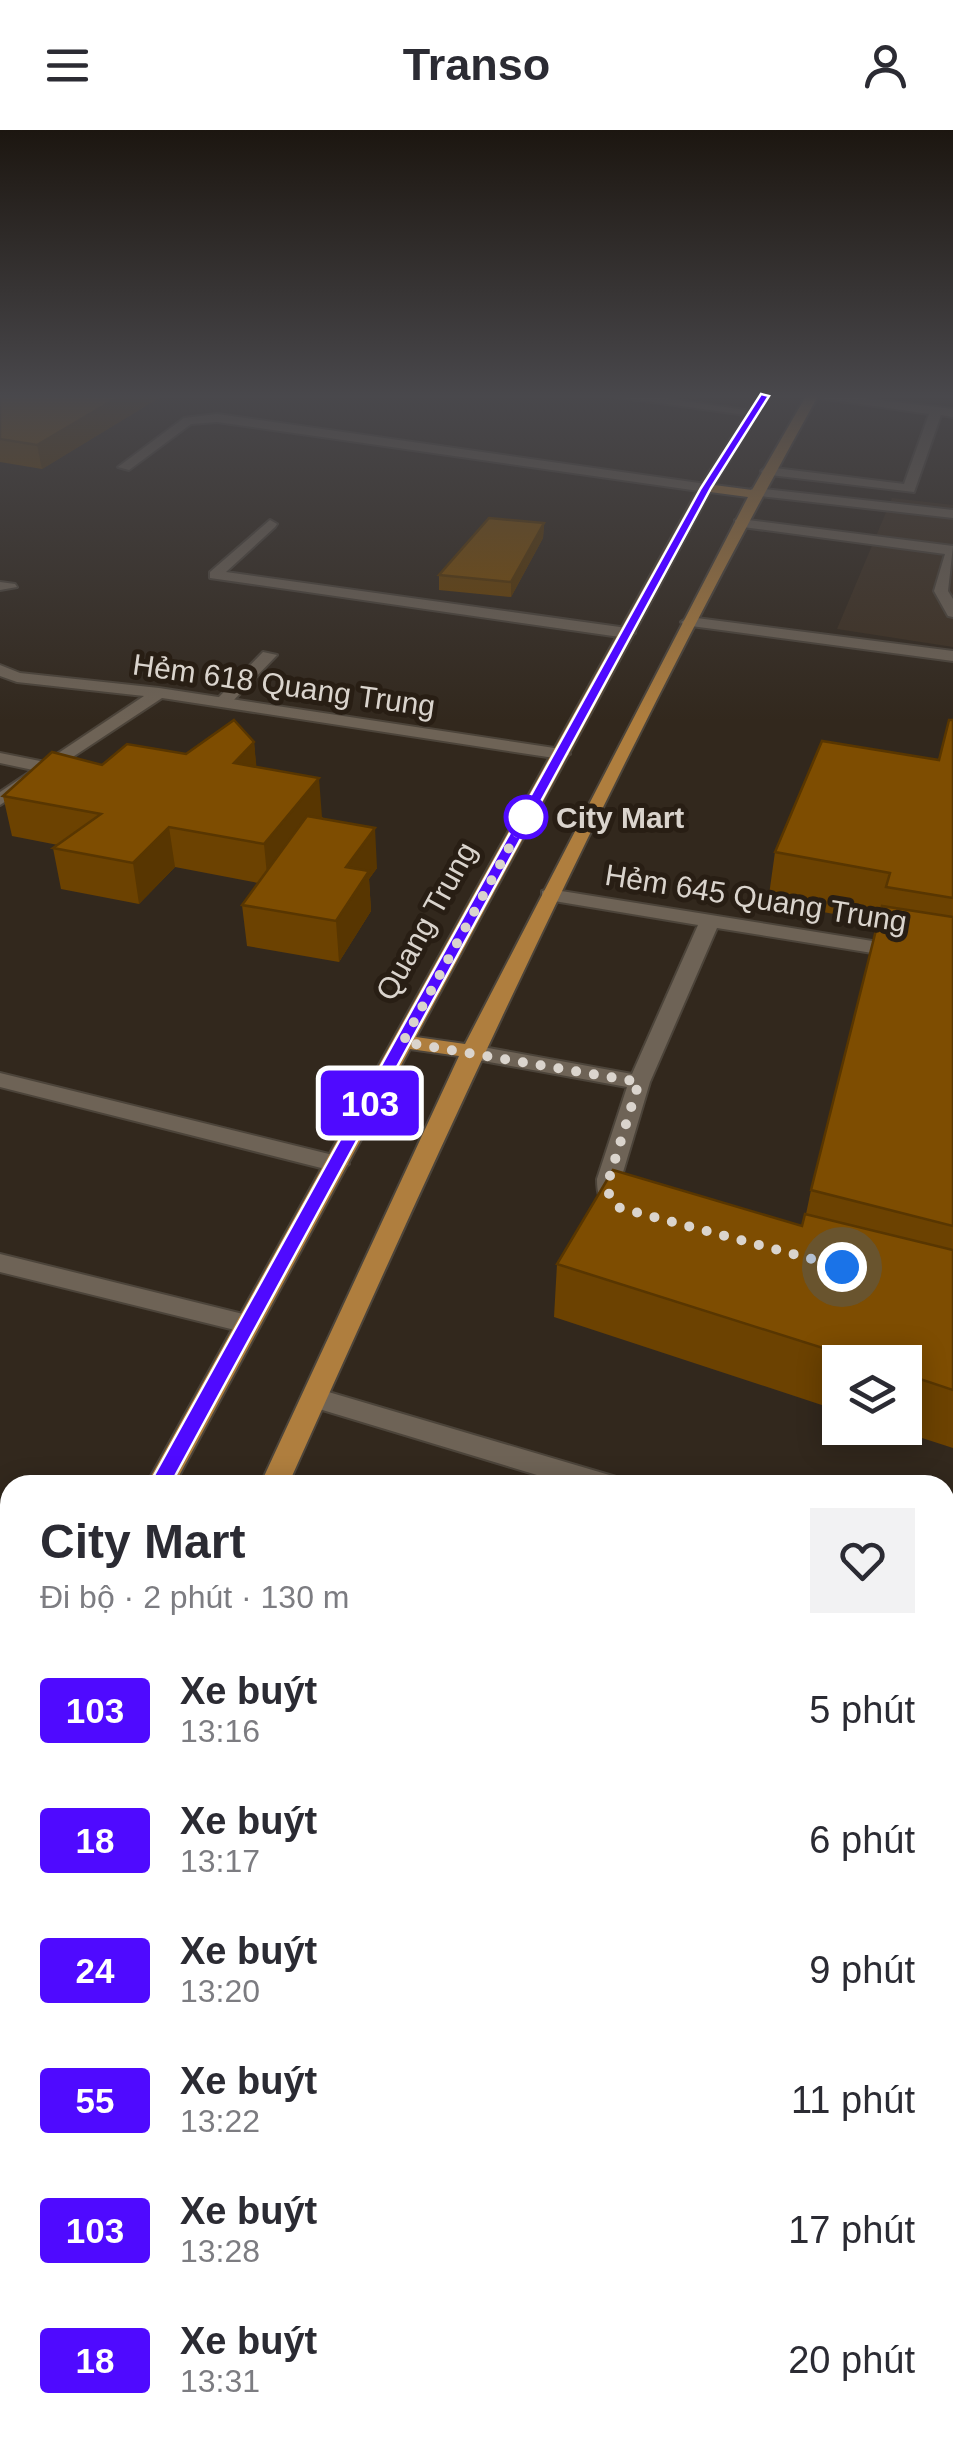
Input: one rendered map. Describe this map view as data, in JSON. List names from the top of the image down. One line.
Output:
{"streets":{"main road":["Quang Trung"],"street":["Hẻm 618 Quang Trung","Hẻm 645 Quang Trung"]},"crossings":[["Hẻm 618 Quang Trung","Quang Trung"]],"places":["City Mart"],"lines":["bus line 103"],"page":{"header":"Transo","on_map":"103","heading":["City Mart","Đi bộ · 2 phút · 130 m"],"list":[{"mark":"103","name":"Xe buýt","note":"13:16","value":"5 phút"},{"mark":"18","name":"Xe buýt","note":"13:17","value":"6 phút"},{"mark":"24","name":"Xe buýt","note":"13:20","value":"9 phút"},{"mark":"55","name":"Xe buýt","note":"13:22","value":"11 phút"},{"mark":"103","name":"Xe buýt","note":"13:28","value":"17 phút"},{"mark":"18","name":"Xe buýt","note":"13:31","value":"20 phút"}]}}
